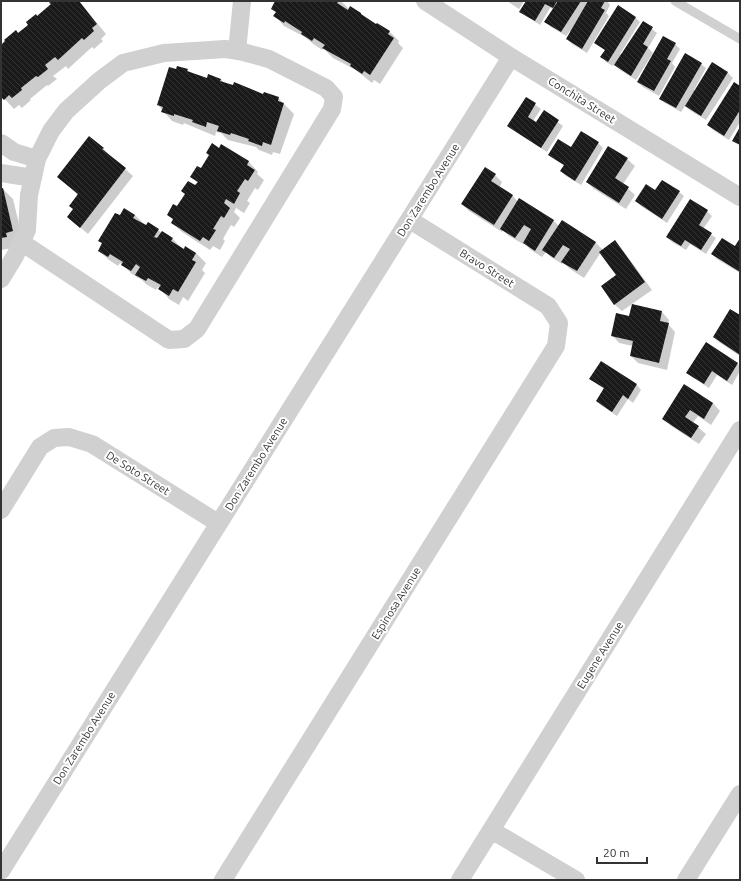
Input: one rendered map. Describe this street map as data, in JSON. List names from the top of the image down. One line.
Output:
{"streets":{"street":["Conchita Street","Don Zarembo Avenue","Bravo Street","De Soto Street","Espinosa Avenue","Eugene Avenue"]},"crossings":[["Conchita Street","Don Zarembo Avenue"],["Don Zarembo Avenue","Bravo Street"],["Don Zarembo Avenue","De Soto Street"],["Bravo Street","Espinosa Avenue"]],"scale_bar":"20 m"}
